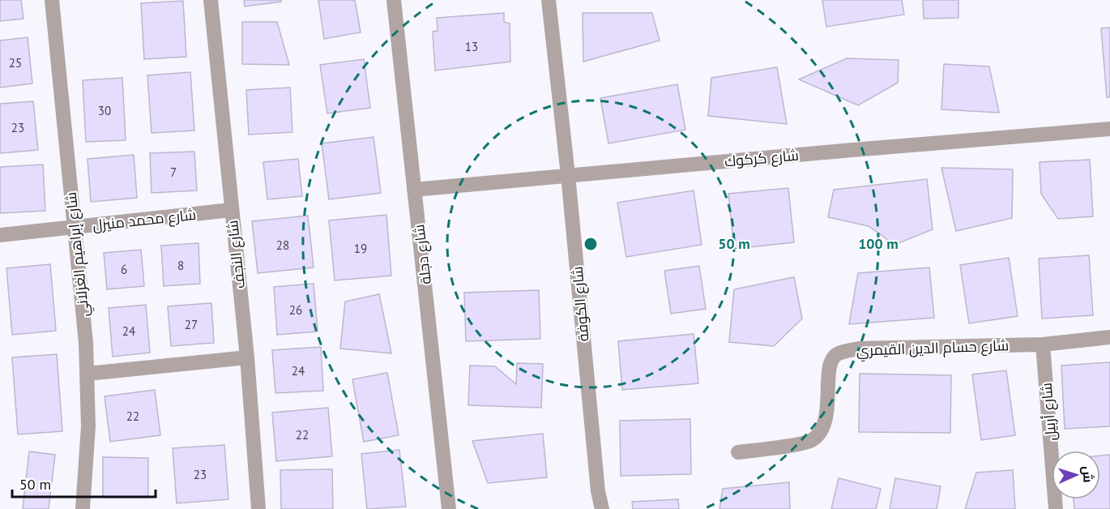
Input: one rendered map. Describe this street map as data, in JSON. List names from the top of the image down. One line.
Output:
{"streets":{"street":["شارع كركوك","شارع محمد منيزل","شارع إبراهيم الغزلاني","شارع النجف","شارع دجلة","شارع الكوفة","شارع حسام الدين القيمري","شارع أربيل"]},"crossings":[["شارع كركوك","شارع دجلة"],["شارع كركوك","شارع الكوفة"],["شارع محمد منيزل","شارع إبراهيم الغزلاني"],["شارع محمد منيزل","شارع النجف"],["شارع حسام الدين القيمري","شارع أربيل"]],"house_numbers":["13","25","30","23","7","28","19","8","6","26","27","24","24","22","22","23"],"scale_bar":"50 m","north":"right","rings":["50 m","100 m"]}
